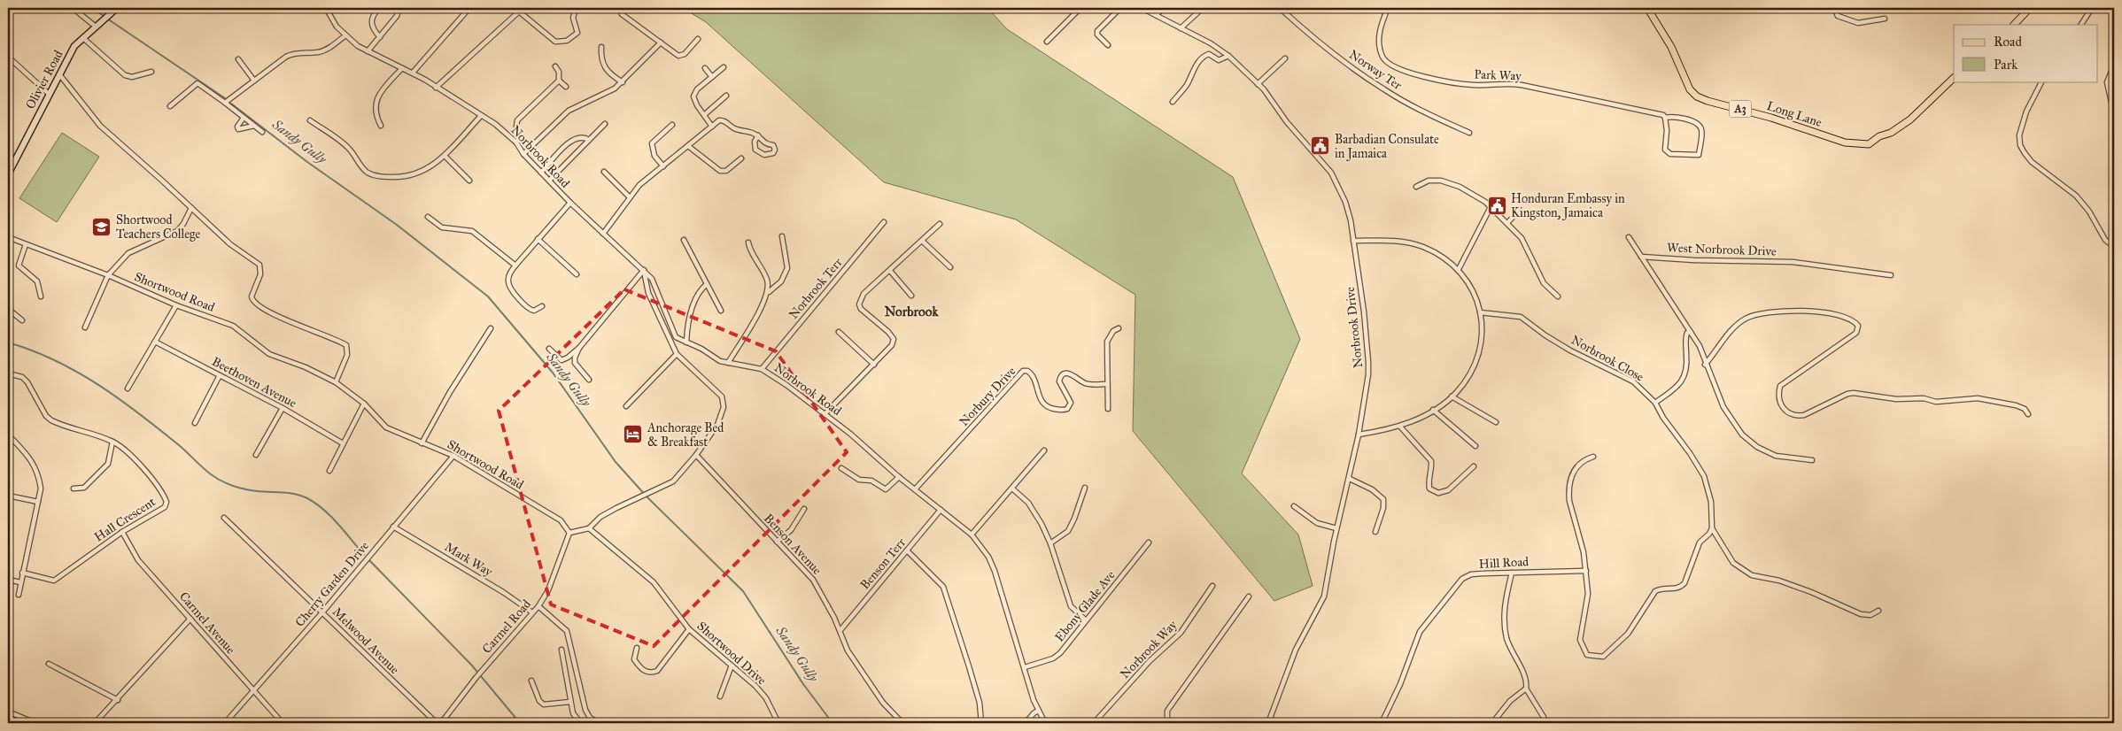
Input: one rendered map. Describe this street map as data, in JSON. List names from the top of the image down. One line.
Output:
{"streets":{"main road":["Olivier Road","A3","Long Lane"],"street":["Norway Ter","Park Way","Norbrook Road","West Norbrook Drive","Norbrook Terr","Shortwood Road","Norbrook Drive","Norbrook Close","Beethoven Avenue","Norbury Drive","Hall Crescent","Benson Avenue","Mark Way","Hill Road","Benson Terr","Cherry Garden Drive","Ebony Glade Ave","Carmel Avenue","Carmel Road","Melwood Avenue","Norbrook Way","Shortwood Drive"]},"crossings":[["Norbrook Road","Norbrook Terr"],["Norbrook Road","Norbury Drive"],["Norbrook Road","Benson Terr"],["Norbrook Road","Ebony Glade Ave"],["Shortwood Road","Cherry Garden Drive"],["Shortwood Road","Carmel Road"],["Hall Crescent","Carmel Avenue"],["Benson Avenue","Benson Terr"],["Mark Way","Cherry Garden Drive"],["Mark Way","Carmel Road"],["Cherry Garden Drive","Carmel Avenue"],["Cherry Garden Drive","Melwood Avenue"]],"districts":["Norbrook"],"water":["Sandy Gully"],"places":{"public building":["Barbadian Consulate in Jamaica","Honduran Embassy in Kingston, Jamaica"],"school or university":["Shortwood Teachers College"],"hotel":["Anchorage Bed & Breakfast"]},"legend":["Road","Park"]}
